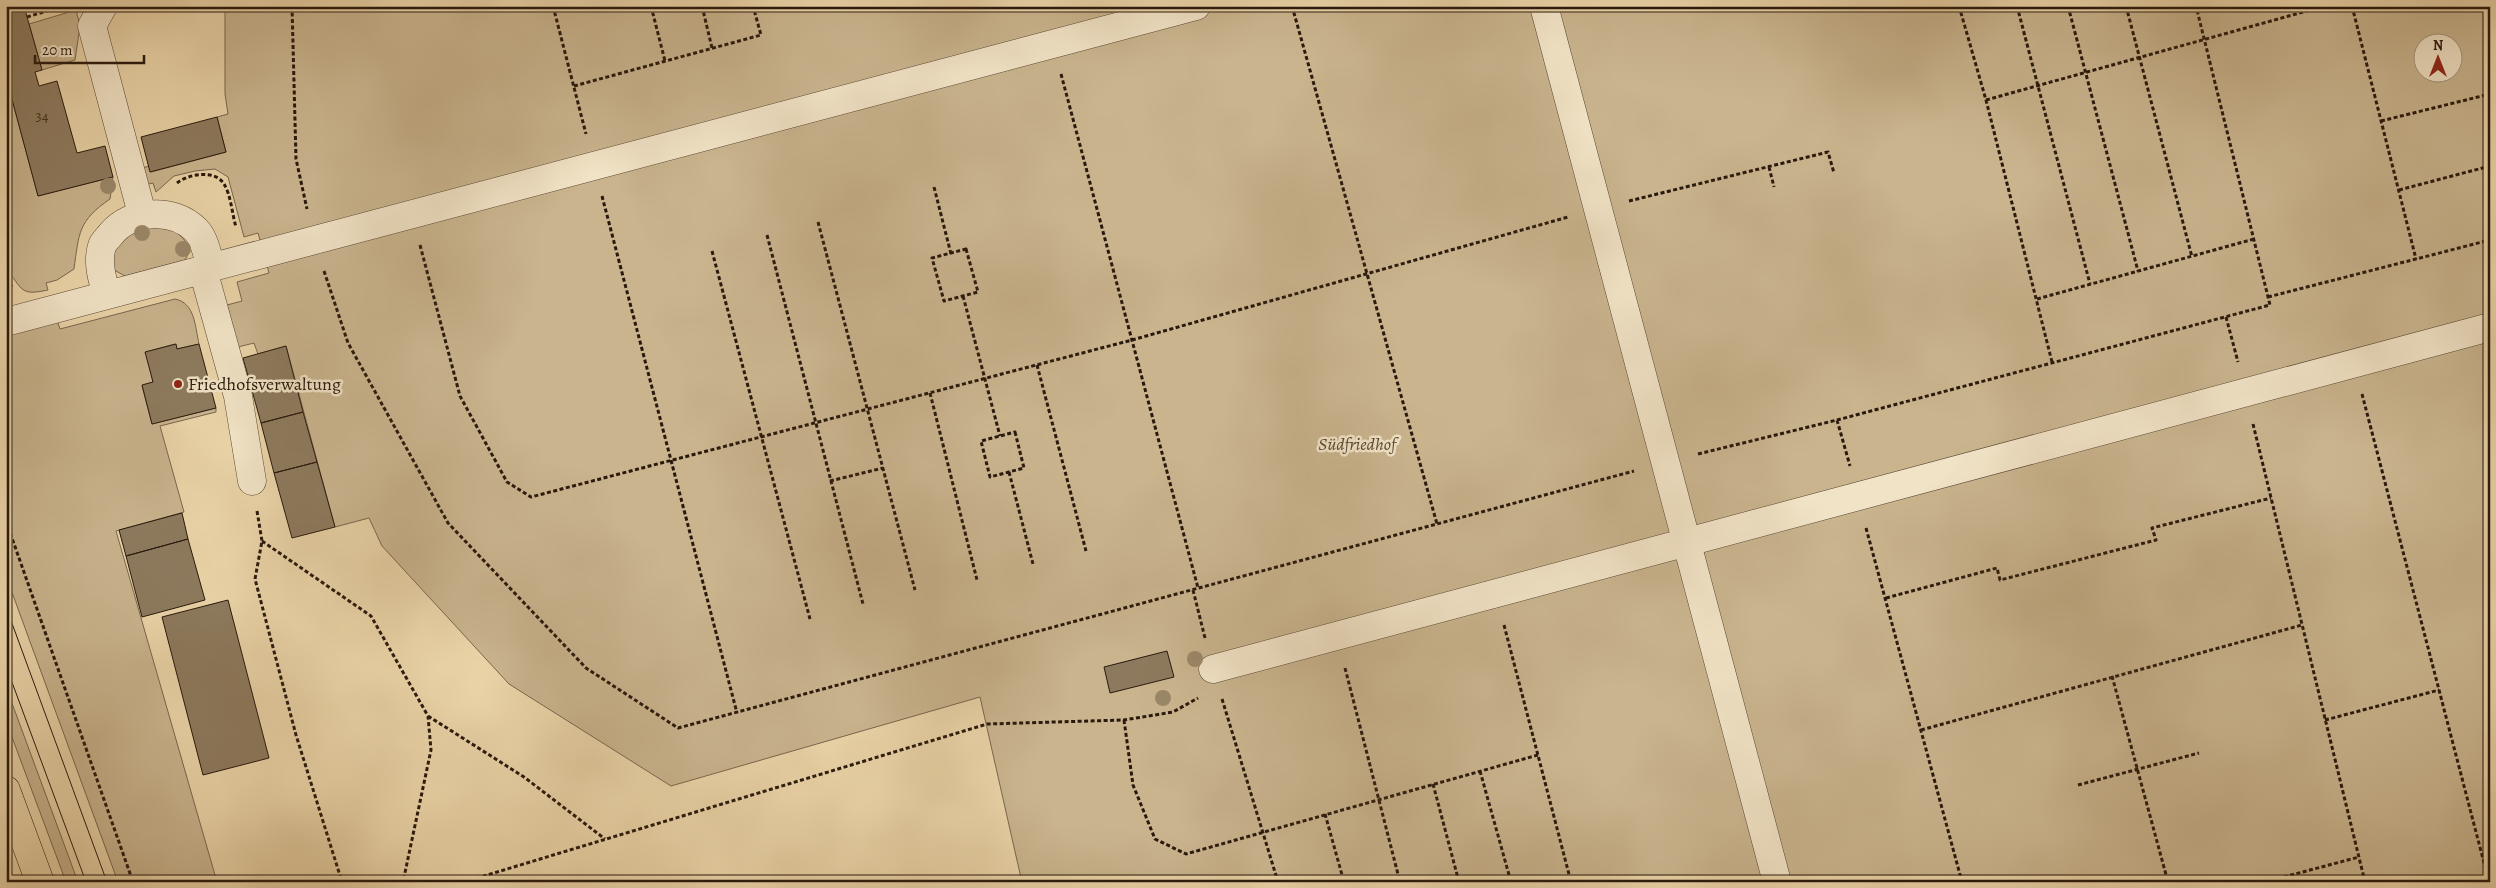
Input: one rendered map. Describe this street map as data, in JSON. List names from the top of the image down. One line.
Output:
{"parks":["Südfriedhof"],"places":["Friedhofsverwaltung"],"house_numbers":["34"],"scale_bar":"20 m","north":"top"}
